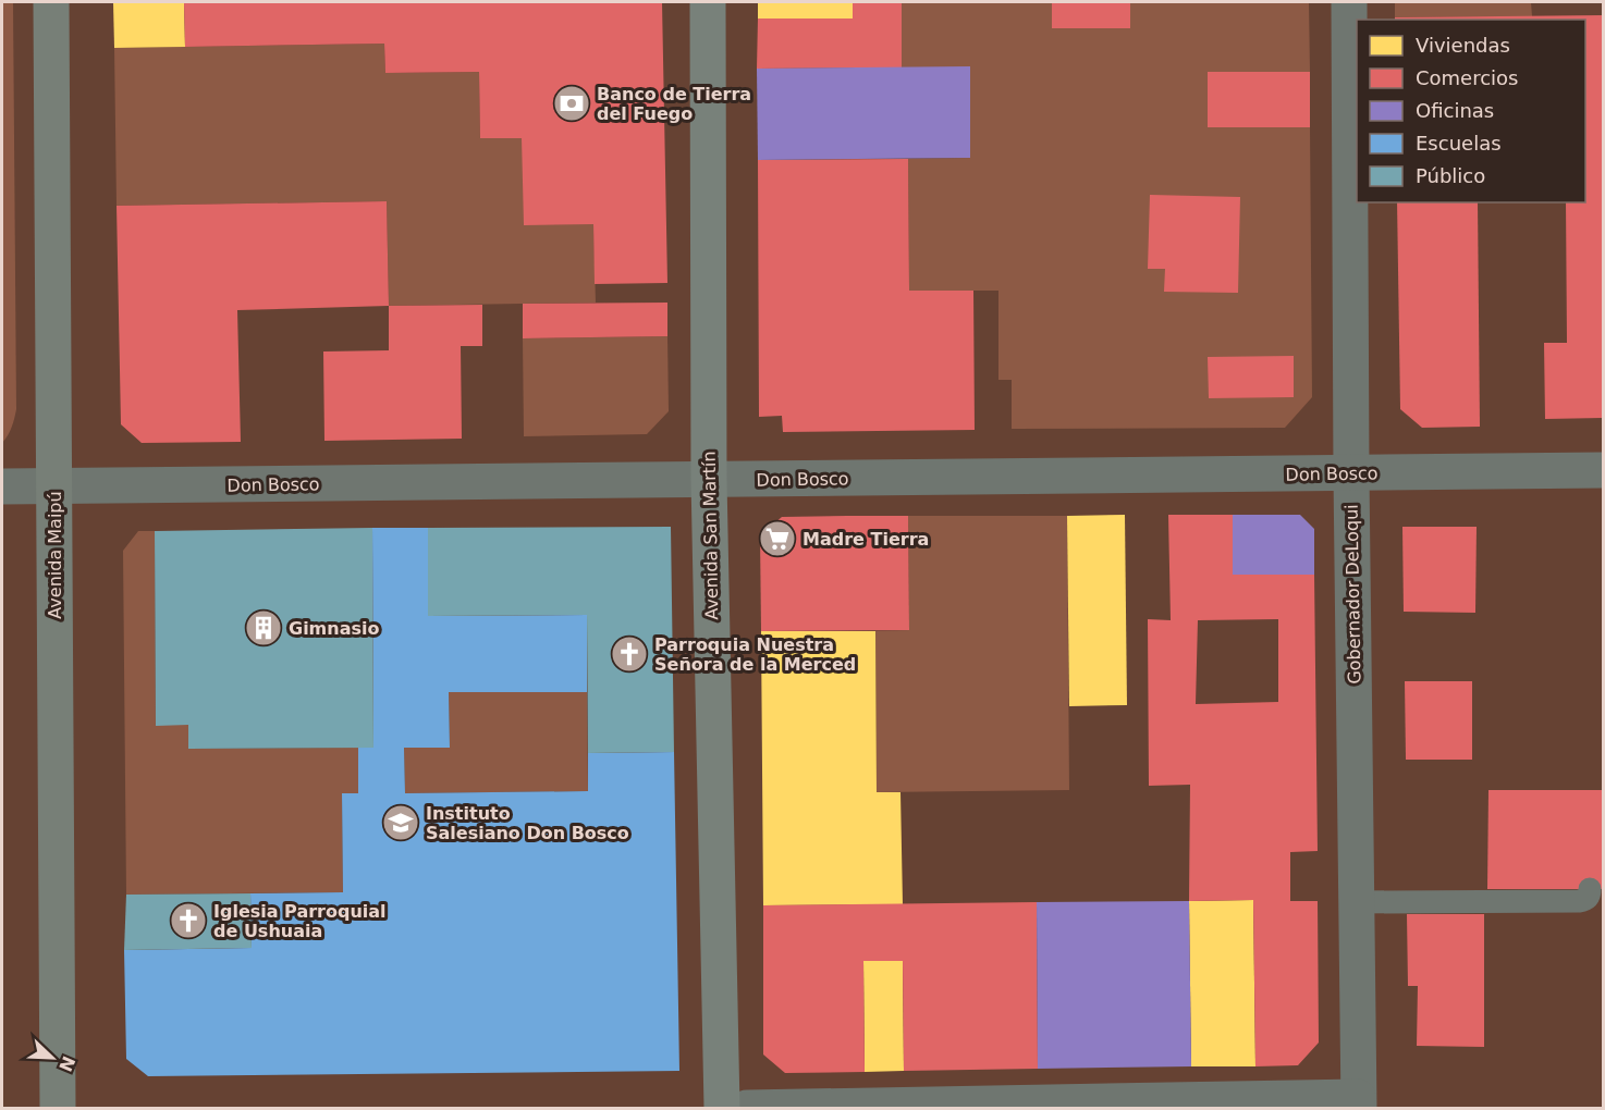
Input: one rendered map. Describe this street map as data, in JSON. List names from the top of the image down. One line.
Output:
{"streets":{"main road":["Avenida San Martín","Avenida Maipú"],"street":["Don Bosco","Gobernador DeLoqui"]},"crossings":[["Don Bosco","Avenida San Martín"],["Don Bosco","Avenida Maipú"],["Don Bosco","Gobernador DeLoqui"]],"places":{"bank":["Banco de Tierra del Fuego"],"supermarket":["Madre Tierra"],"building":["Gimnasio"],"church":["Parroquia Nuestra Señora de la Merced","Iglesia Parroquial de Ushuaia"],"school or university":["Instituto Salesiano Don Bosco"]},"legend":["Viviendas","Comercios","Oficinas","Escuelas","Público"],"north":"bottom right"}
